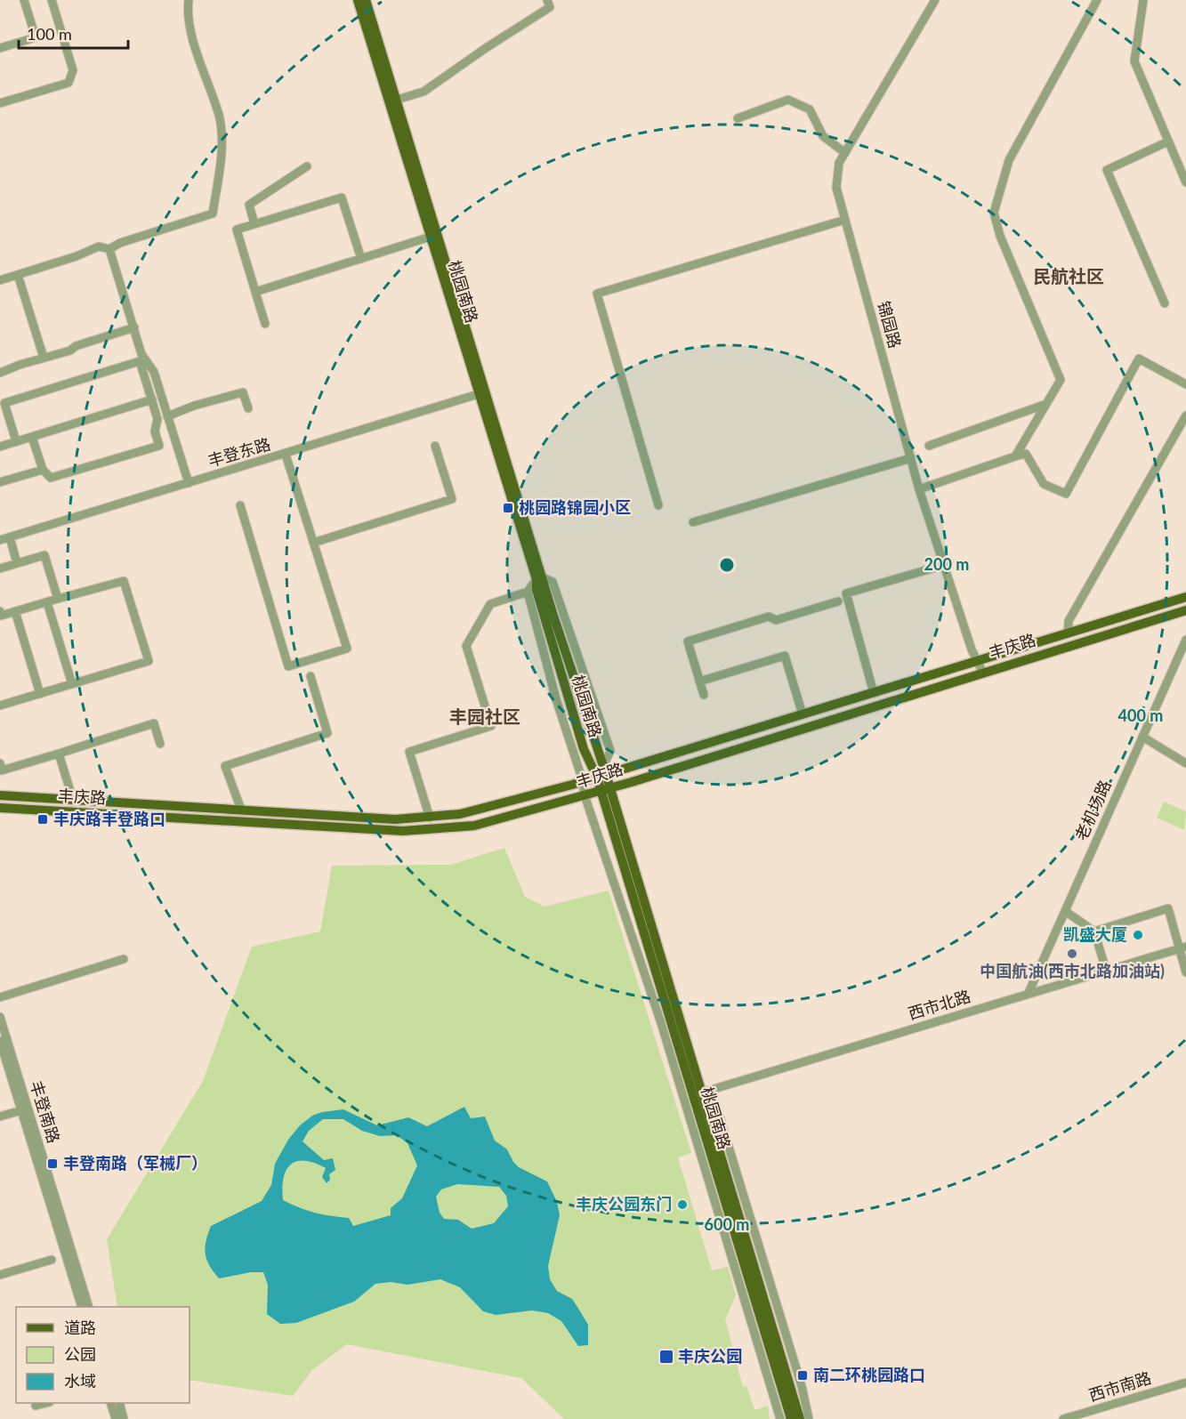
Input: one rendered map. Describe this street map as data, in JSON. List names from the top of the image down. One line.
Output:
{"streets":{"main road":["桃园南路","丰庆路"],"street":["锦园路","丰登东路","老机场路","西市北路","丰登南路","西市南路"]},"crossings":[["桃园南路","丰登东路"],["桃园南路","丰庆路"],["桃园南路","西市北路"],["锦园路","丰庆路"],["老机场路","西市北路"]],"districts":["民航社区","丰园社区"],"places":{"transit":["桃园路锦园小区","丰庆路丰登路口","丰登南路（军械厂）","丰庆公园","南二环桃园路口"],"other":["凯盛大厦","中国航油(西市北路加油站)","丰庆公园东门"]},"legend":["道路","公园","水域"],"scale_bar":"100 m","rings":["200 m","400 m","600 m"]}
